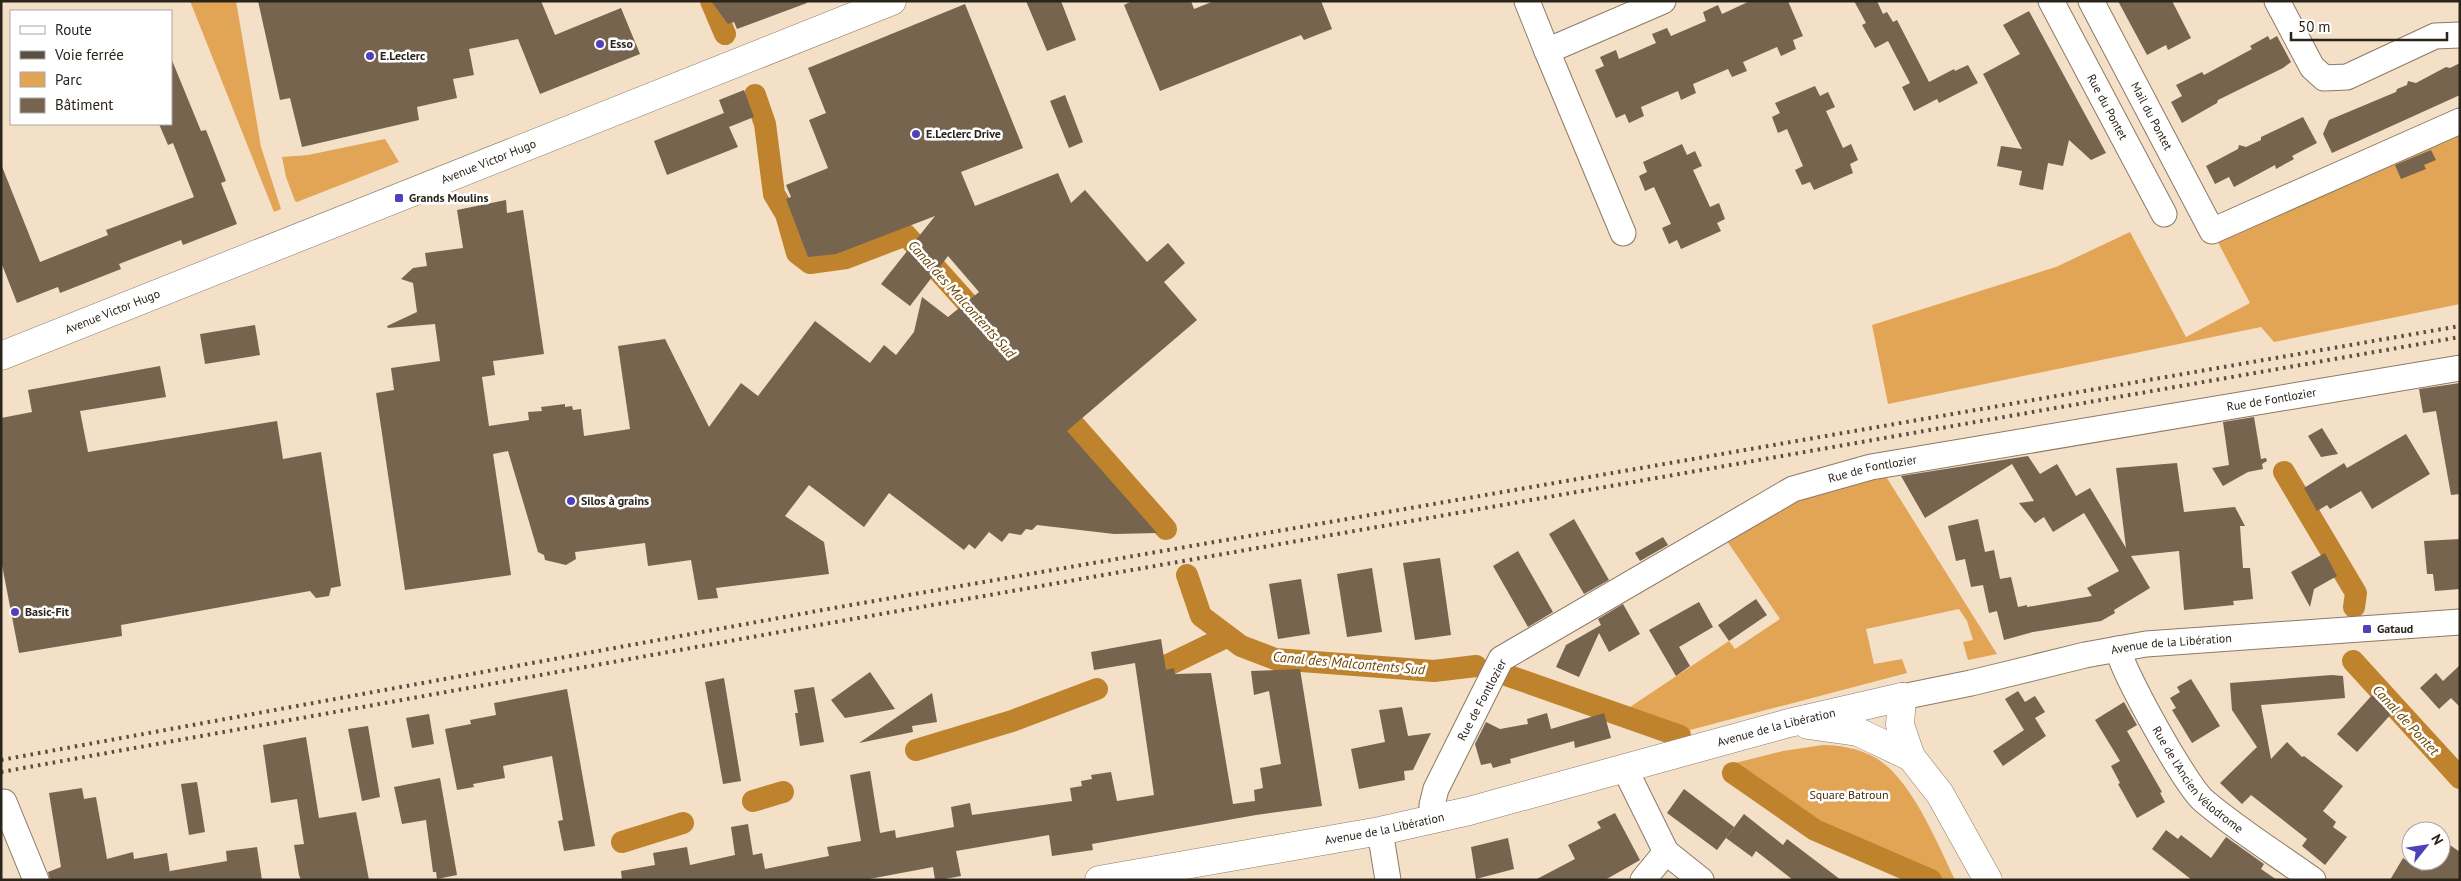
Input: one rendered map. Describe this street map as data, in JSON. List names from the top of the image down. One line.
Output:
{"streets":{"main road":["Avenue Victor Hugo","Avenue de la Libération"],"street":["Rue du Pontet","Mail du Pontet","Rue de Fontlozier","Rue de l'Ancien Vélodrome"]},"crossings":[["Rue de Fontlozier","Avenue de la Libération"],["Avenue de la Libération","Rue de l'Ancien Vélodrome"]],"water":["Canal des Malcontents Sud","Canal de Pontet"],"parks":["Square Batroun"],"places":{"other":["Esso","E.Leclerc","E.Leclerc Drive","Silos à grains","Basic-Fit"],"transit":["Grands Moulins","Gataud"]},"legend":["Route","Voie ferrée","Parc","Bâtiment"],"scale_bar":"50 m","north":"top right"}
